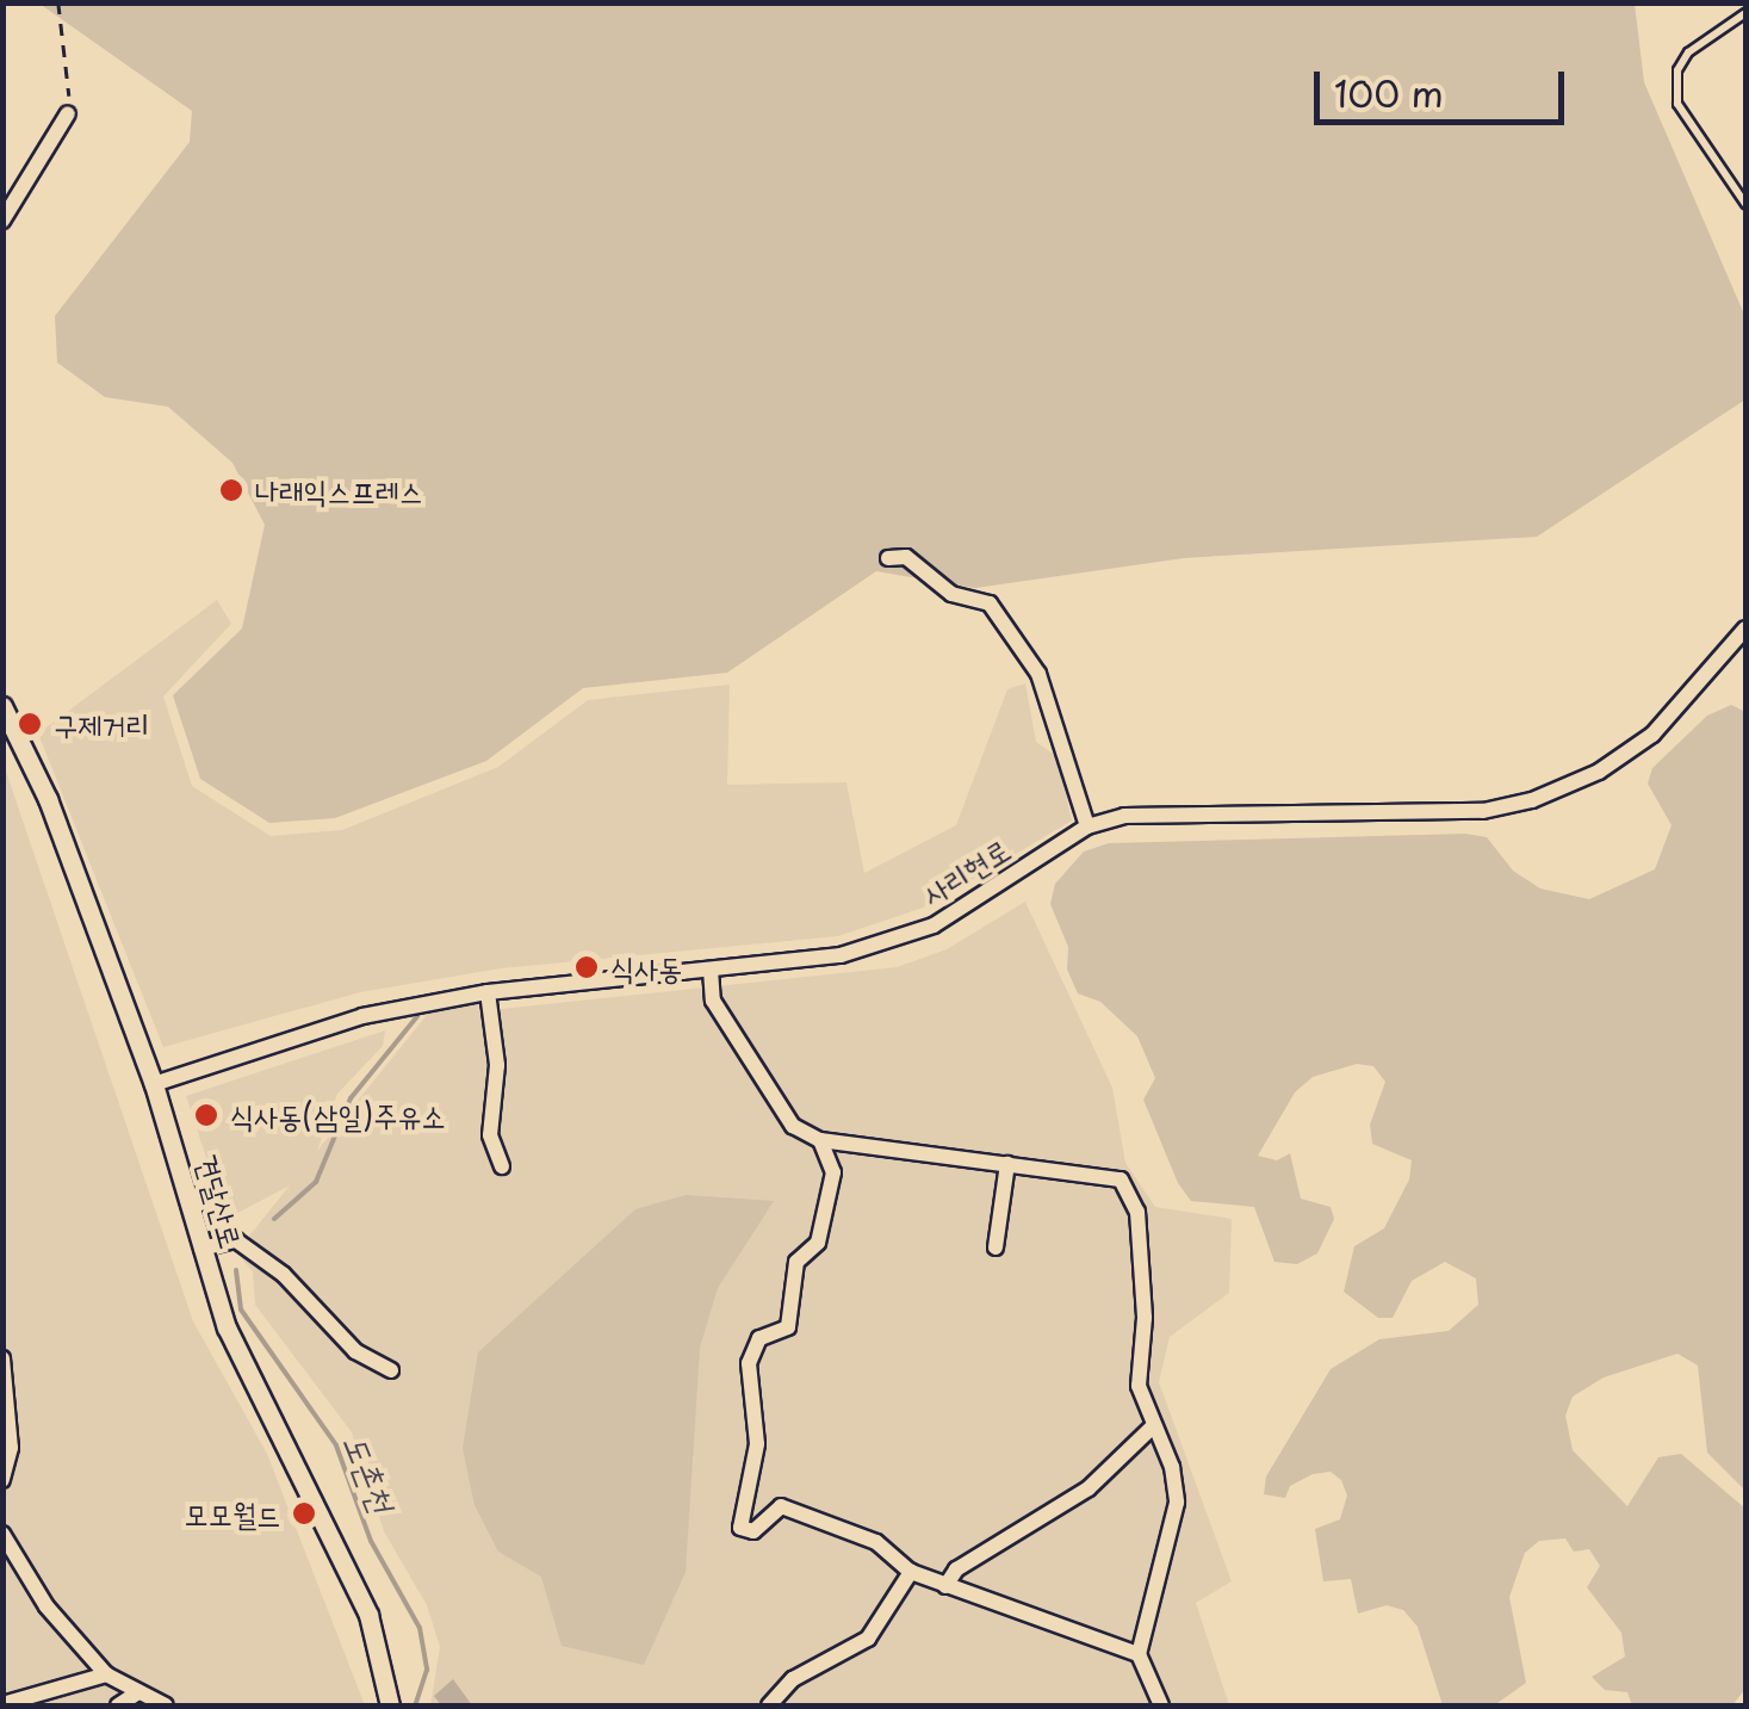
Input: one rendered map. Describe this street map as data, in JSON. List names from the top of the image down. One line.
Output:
{"streets":{"street":["사리현로","견달산로"]},"crossings":[["사리현로","견달산로"]],"water":["도촌천"],"places":["나래익스프레스","구제거리","식사동","식사동(삼일)주유소","모모월드"],"scale_bar":"100 m"}
